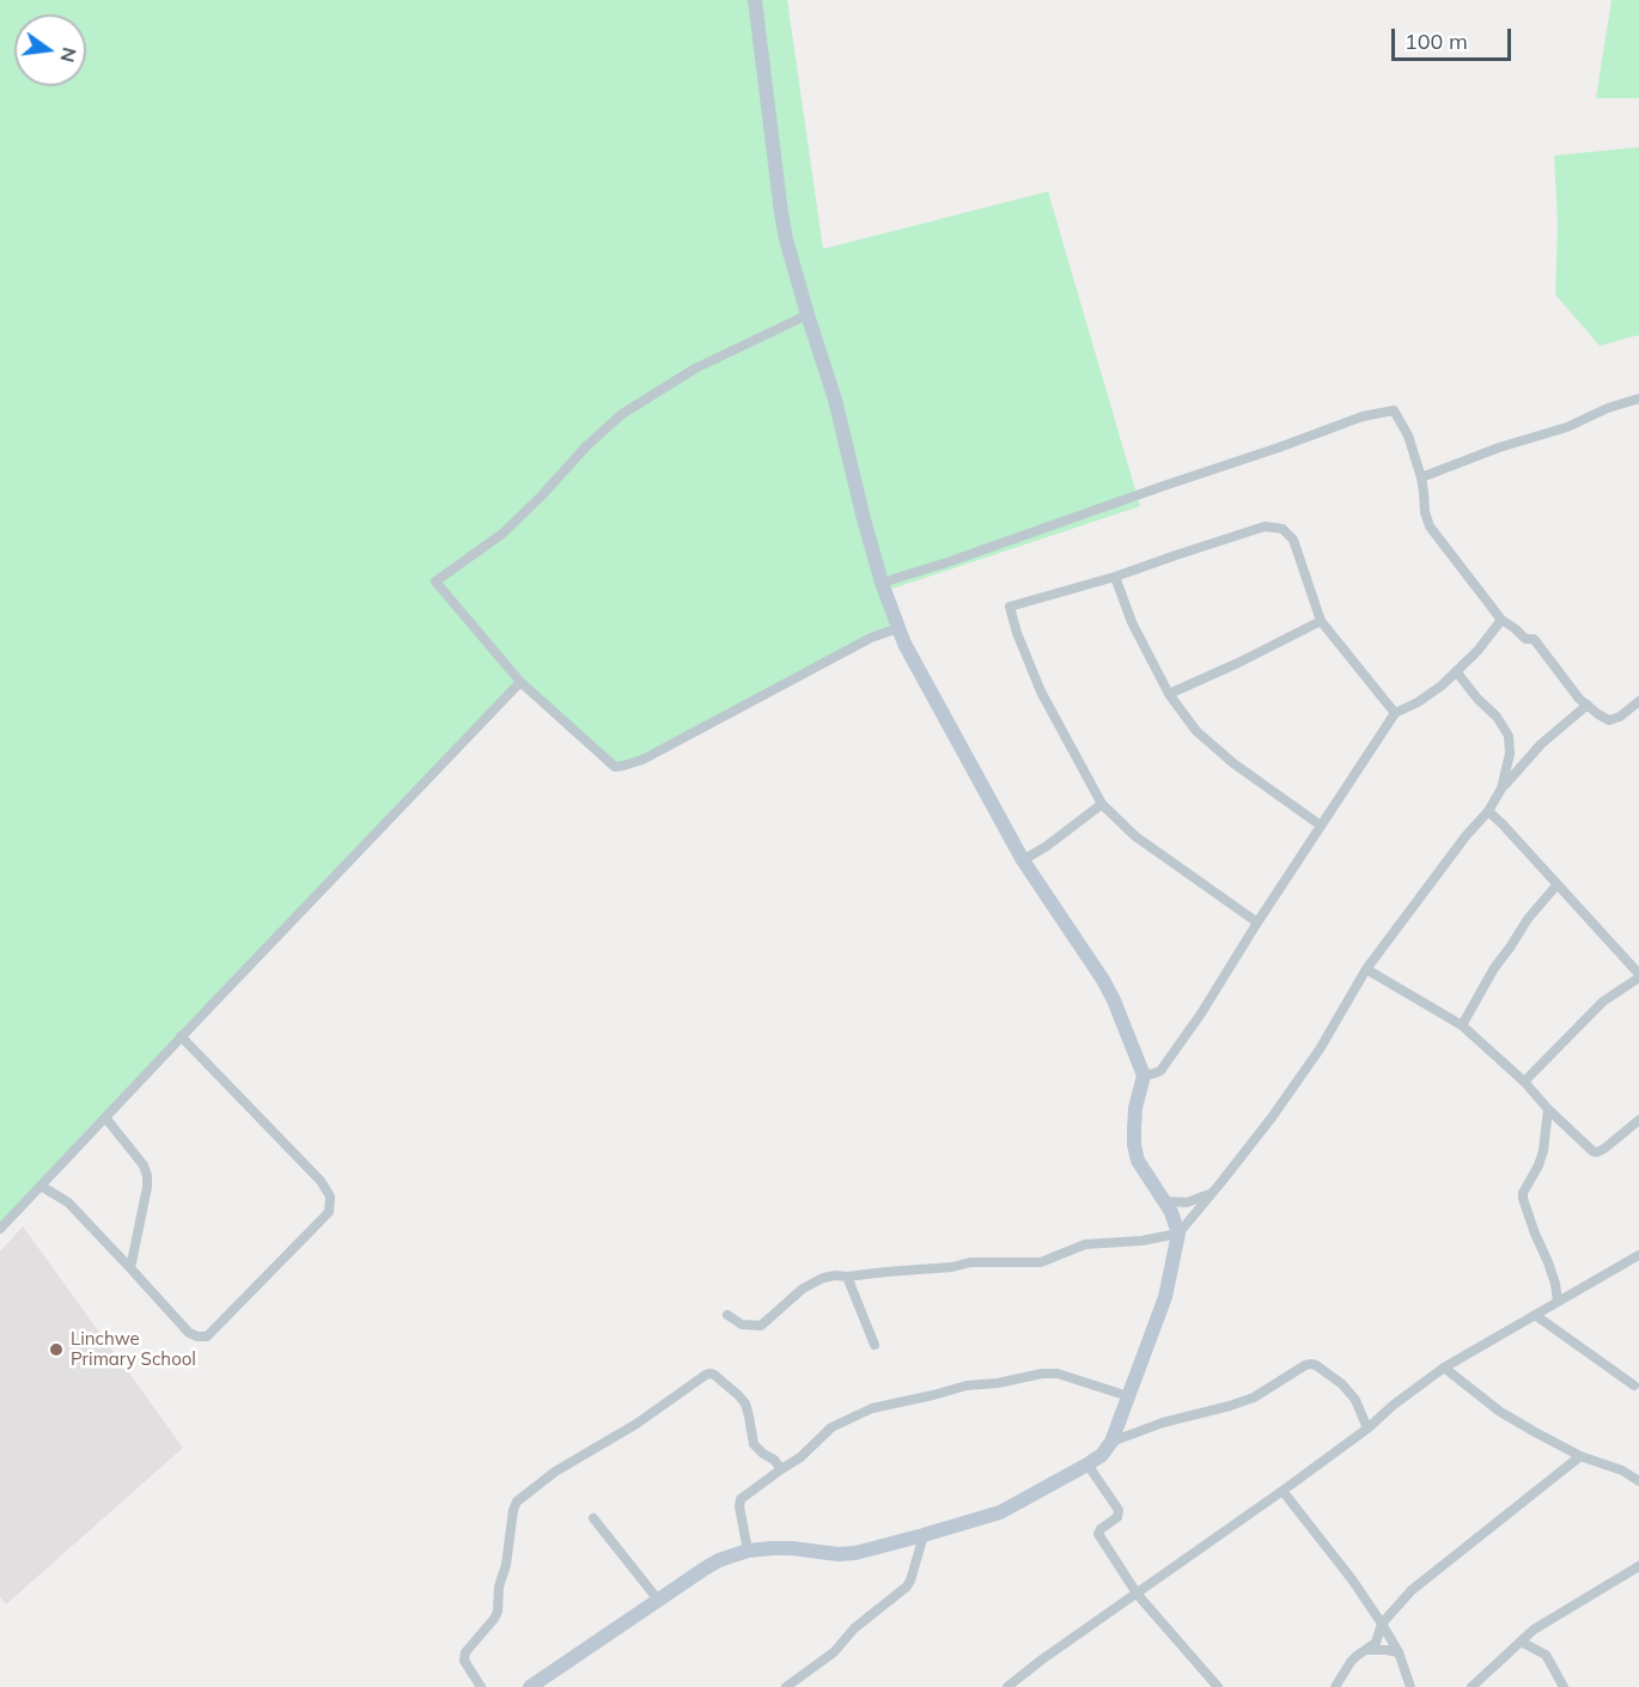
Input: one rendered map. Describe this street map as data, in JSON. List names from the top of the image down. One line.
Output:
{"places":["Linchwe Primary School"],"scale_bar":"100 m","north":"right"}
